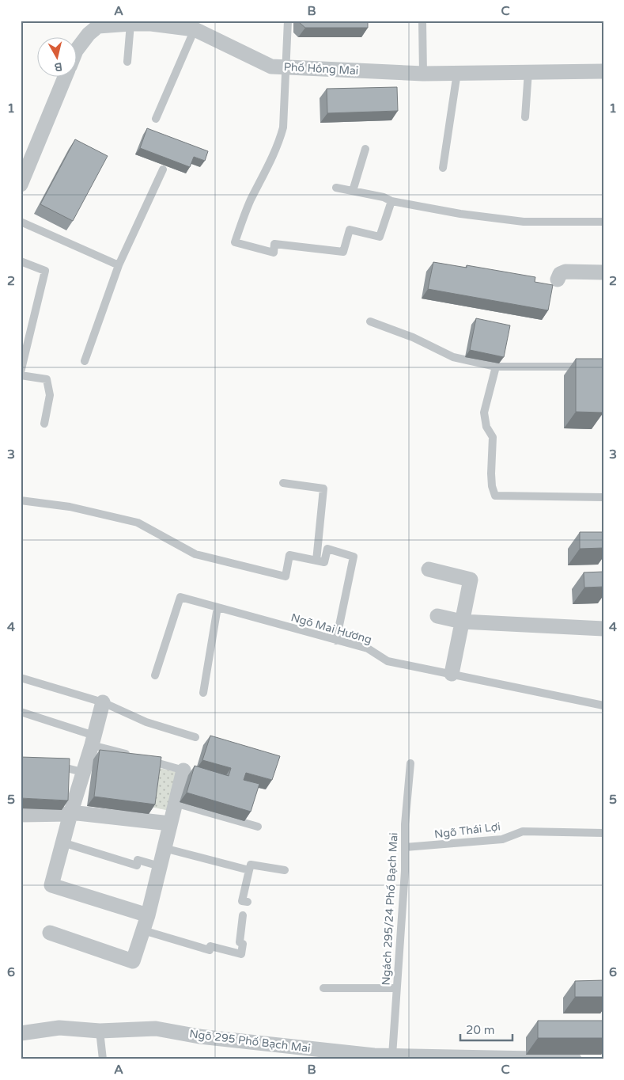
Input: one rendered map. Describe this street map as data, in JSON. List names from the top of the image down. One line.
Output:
{"streets":{"street":["Phố Hồng Mai","Ngõ 295 Phố Bạch Mai"],"lane":["Ngõ Mai Hương","Ngõ Thái Lợi","Ngách 295/24 Phố Bạch Mai"]},"crossings":[["Ngõ Thái Lợi","Ngách 295/24 Phố Bạch Mai"],["Ngách 295/24 Phố Bạch Mai","Ngõ 295 Phố Bạch Mai"]],"scale_bar":"20 m","north":"bottom","grid":{"columns":["A","B","C"],"rows":["1","2","3","4","5","6"]}}
